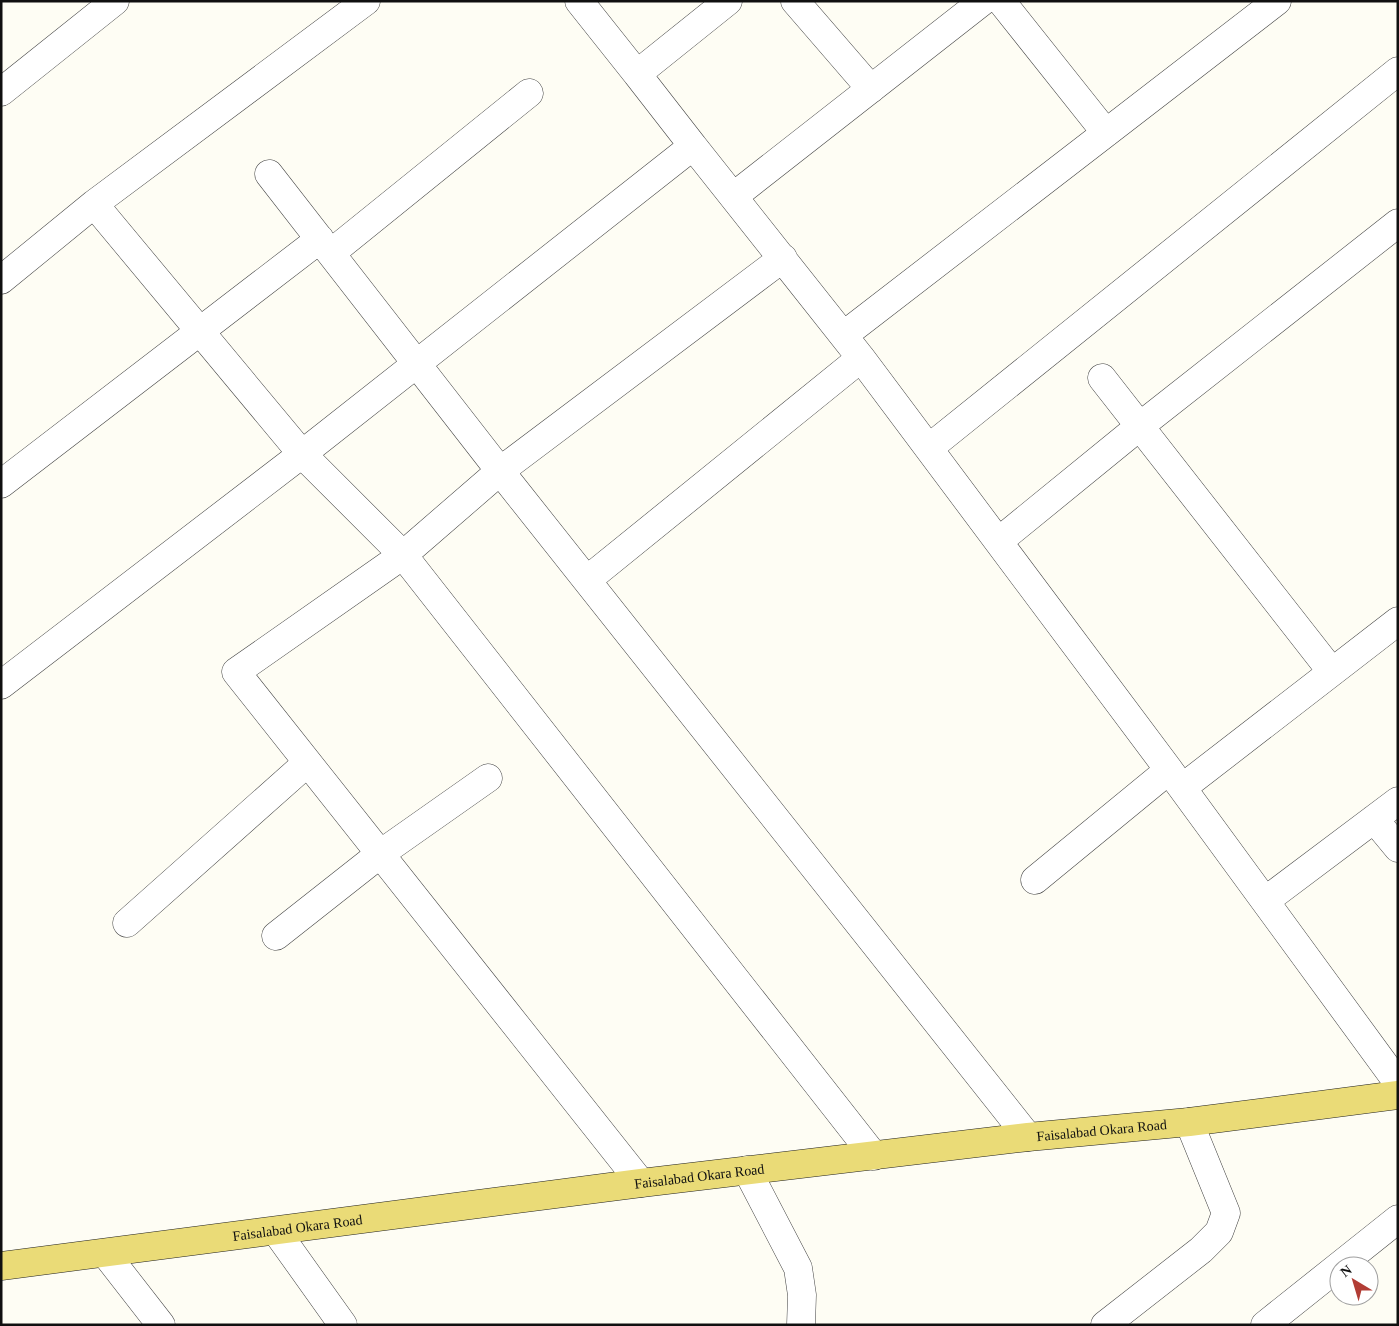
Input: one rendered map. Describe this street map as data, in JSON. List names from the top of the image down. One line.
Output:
{"streets":{"main road":["Faisalabad Okara Road"]},"north":"top left"}
